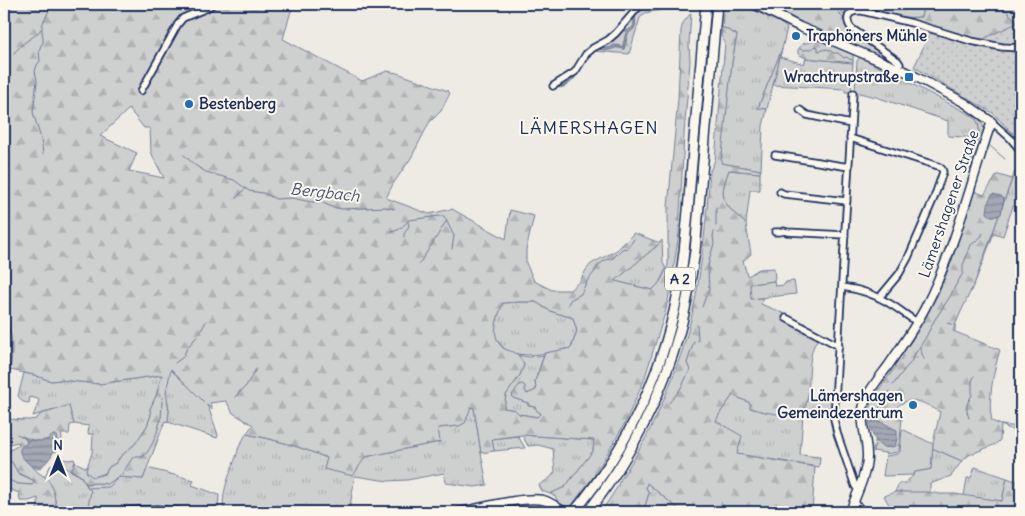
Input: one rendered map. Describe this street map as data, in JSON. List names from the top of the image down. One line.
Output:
{"streets":{"highway":["A 2"],"main road":["Lämershagener Straße"]},"districts":["LÄMERSHAGEN"],"water":["Bergbach"],"places":{"other":["Traphöners Mühle","Bestenberg","Lämershagen Gemeindezentrum"],"transit":["Wrachtrupstraße"]},"north":"top"}
